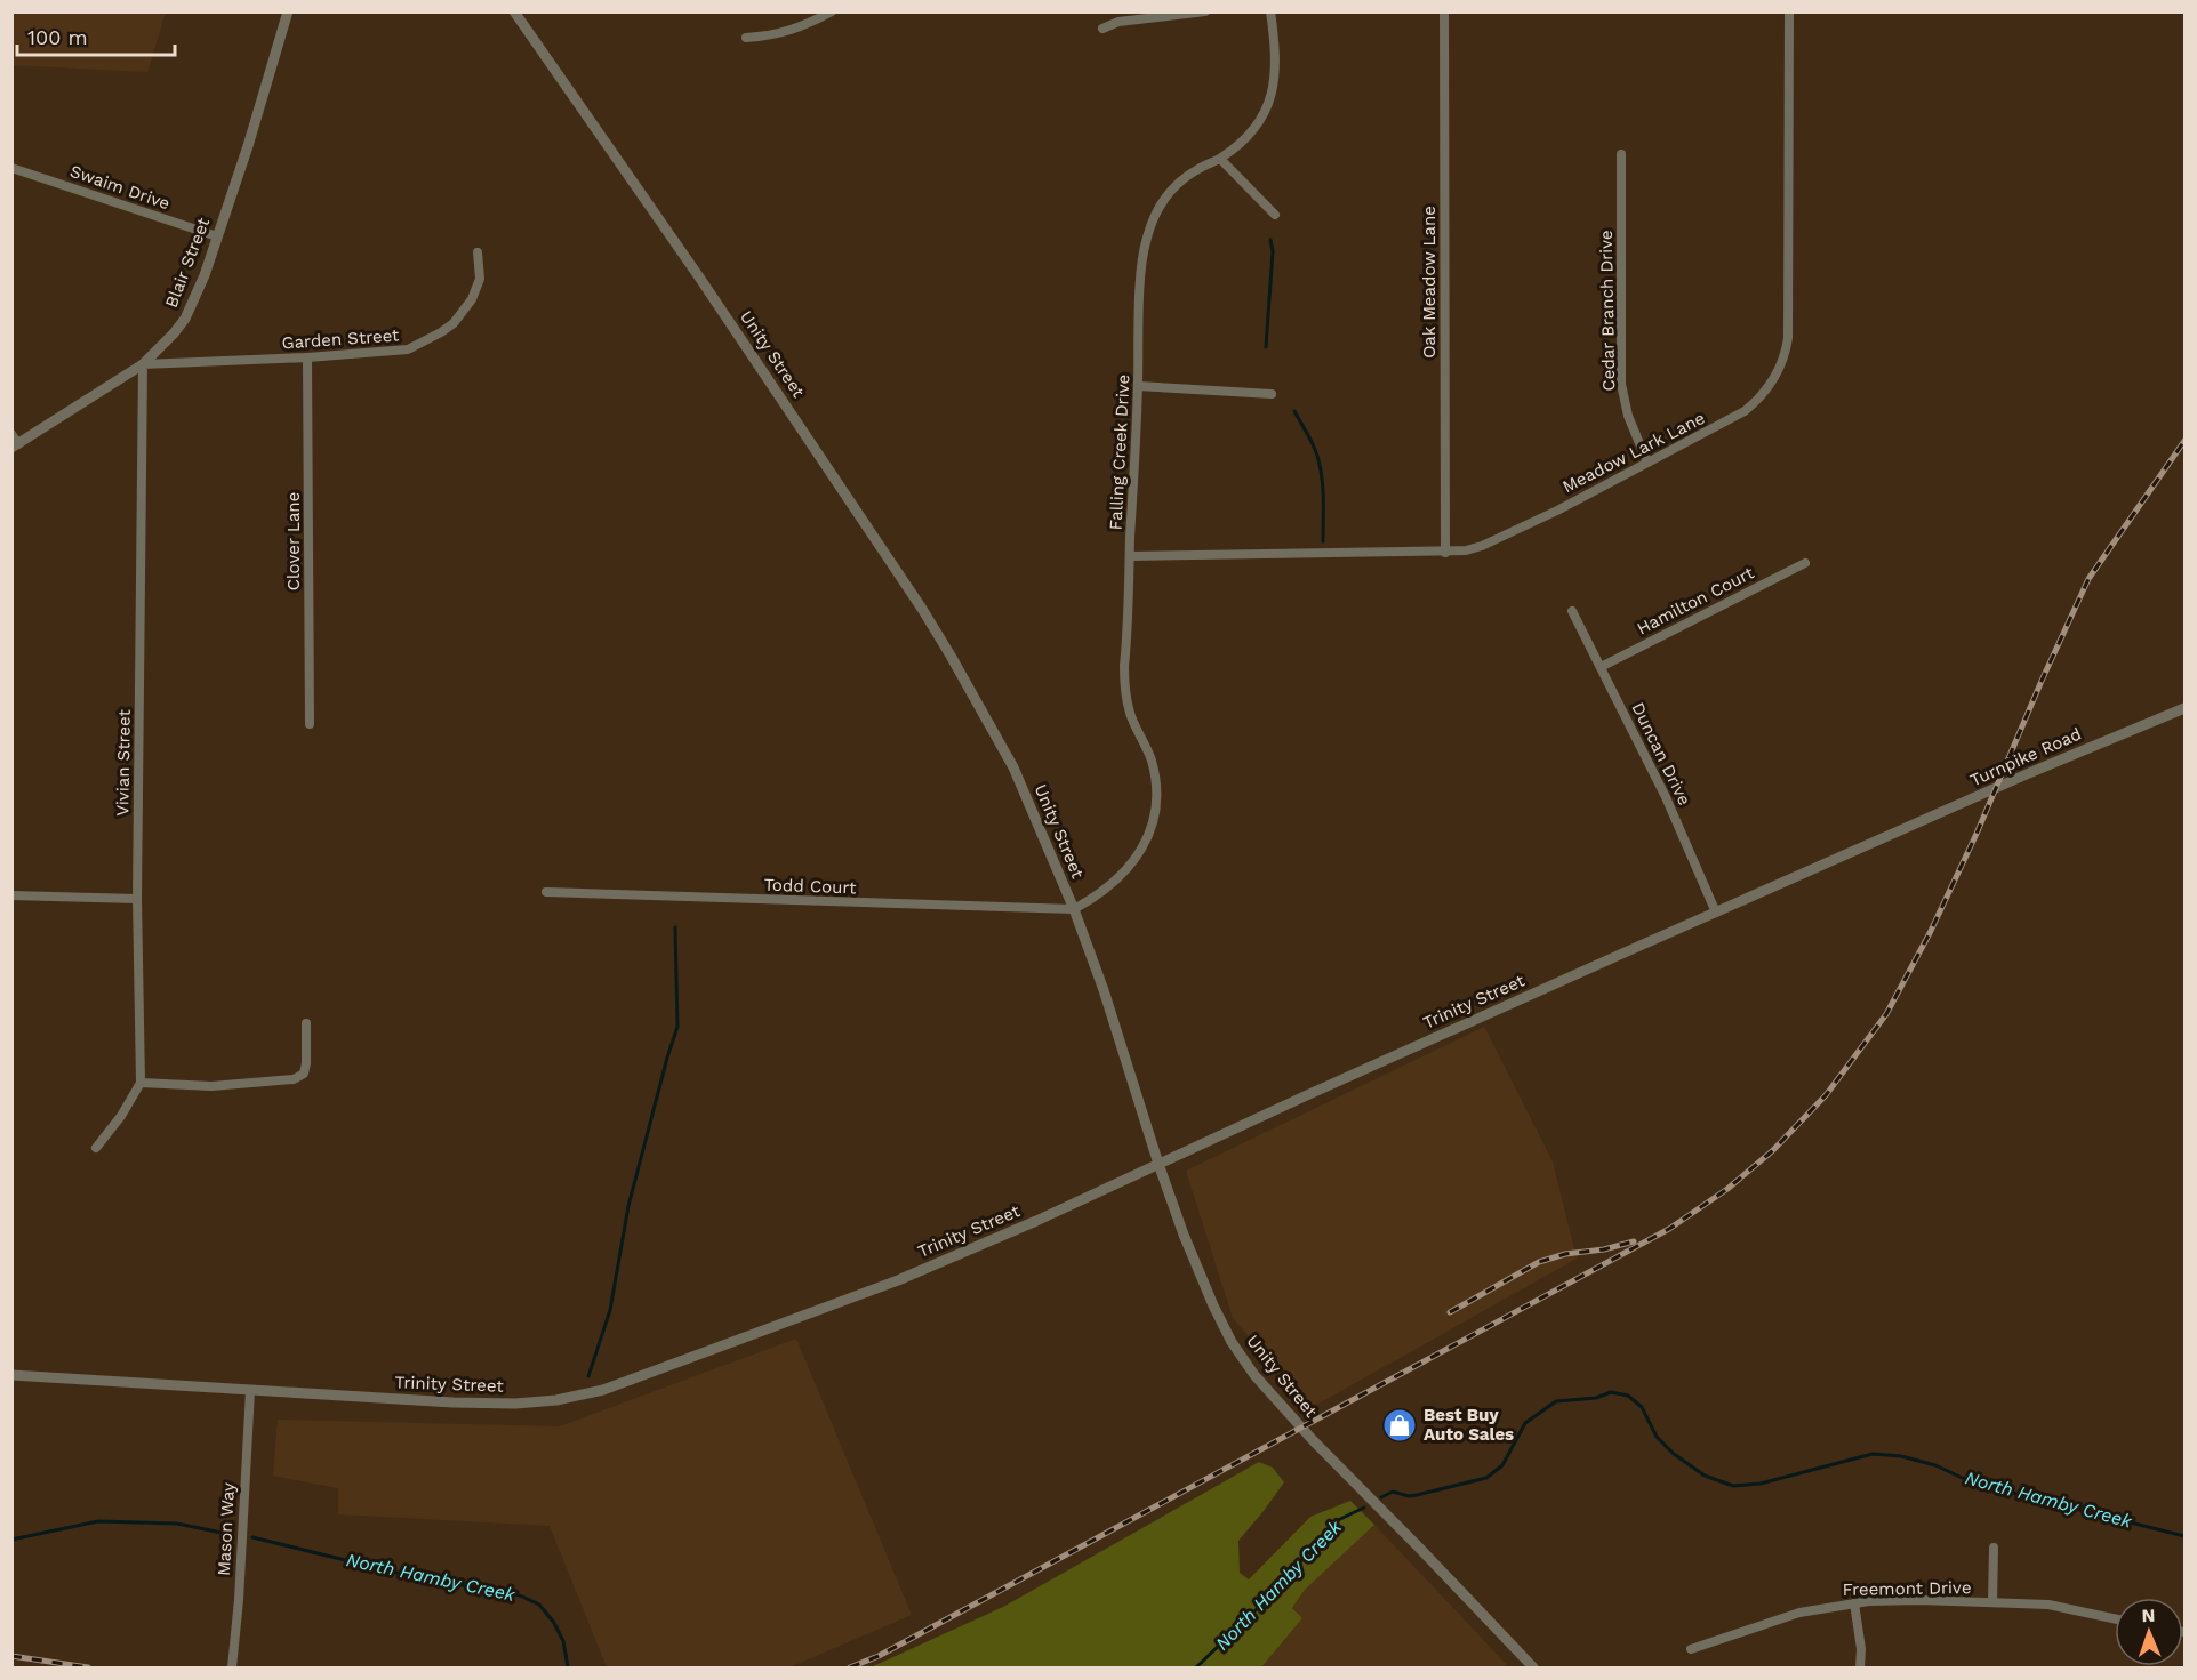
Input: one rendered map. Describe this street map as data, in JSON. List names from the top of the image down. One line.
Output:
{"streets":{"street":["Swaim Drive","Blair Street","Oak Meadow Lane","Cedar Branch Drive","Garden Street","Unity Street","Falling Creek Drive","Meadow Lark Lane","Clover Lane","Hamilton Court","Duncan Drive","Turnpike Road","Vivian Street","Todd Court","Trinity Street","Mason Way","Freemont Drive"]},"crossings":[["Swaim Drive","Blair Street"],["Blair Street","Garden Street"],["Blair Street","Vivian Street"],["Oak Meadow Lane","Meadow Lark Lane"],["Cedar Branch Drive","Meadow Lark Lane"],["Garden Street","Clover Lane"],["Garden Street","Vivian Street"],["Unity Street","Falling Creek Drive"],["Unity Street","Todd Court"],["Unity Street","Trinity Street"],["Falling Creek Drive","Meadow Lark Lane"],["Falling Creek Drive","Todd Court"],["Hamilton Court","Duncan Drive"],["Duncan Drive","Trinity Street"],["Turnpike Road","Trinity Street"],["Trinity Street","Mason Way"]],"water":["North Hamby Creek"],"places":{"shop":["Best Buy Auto Sales"]},"scale_bar":"100 m","north":"top"}
